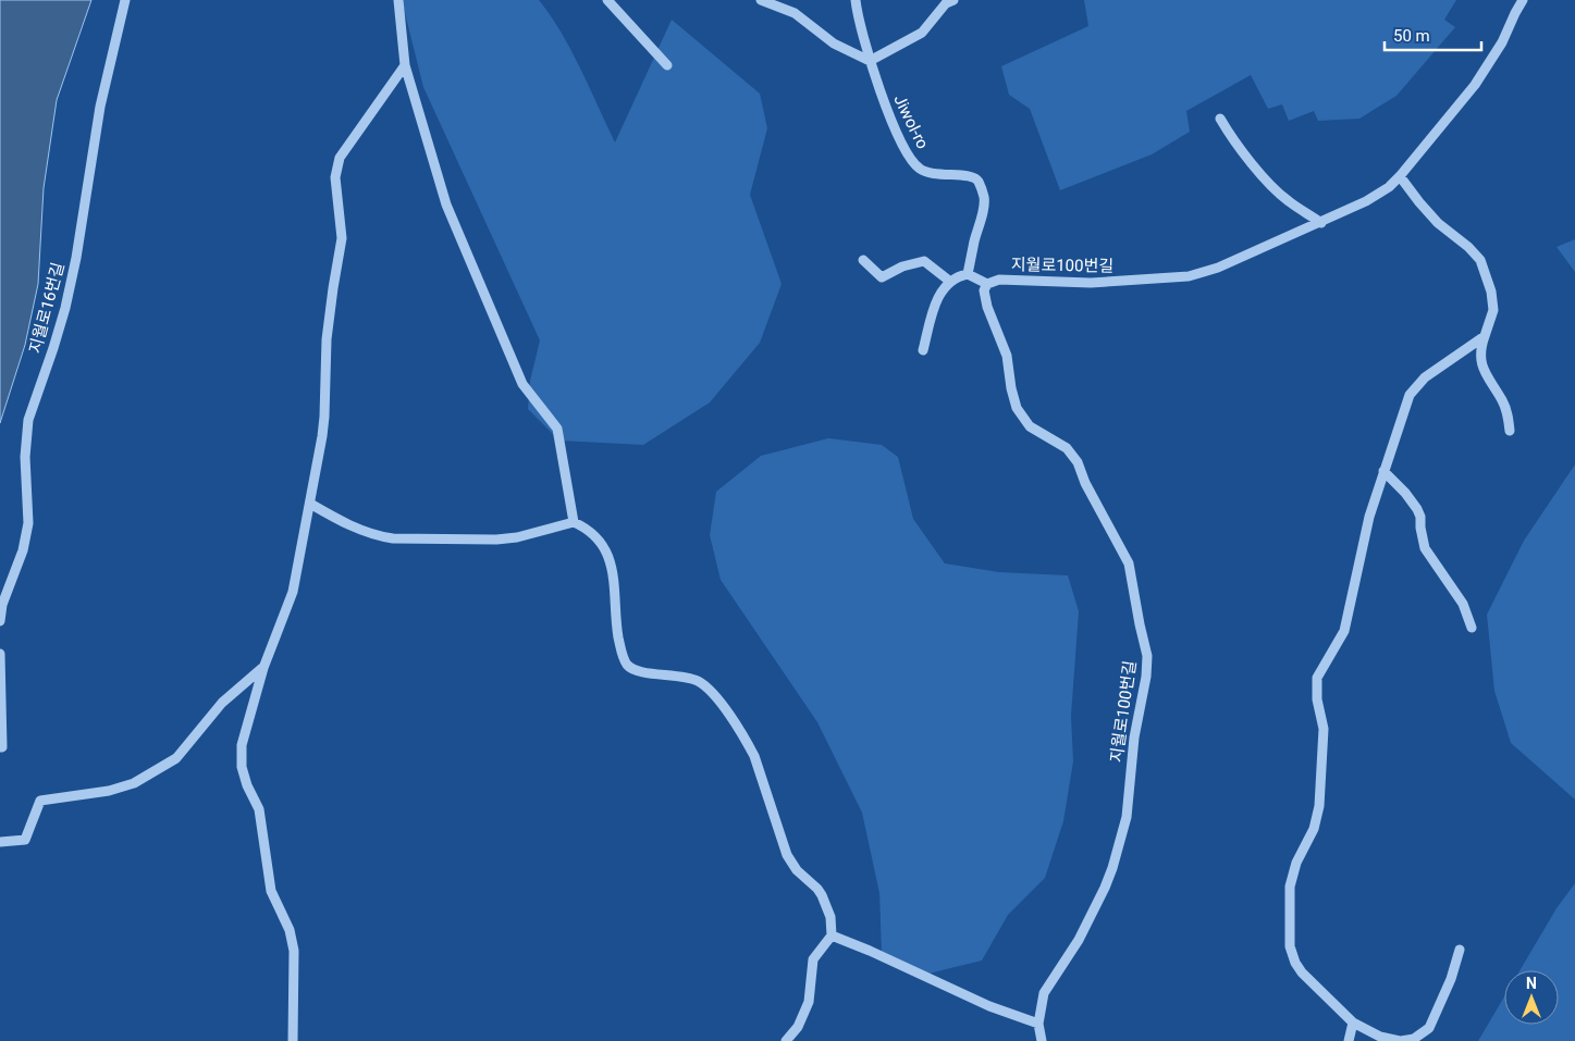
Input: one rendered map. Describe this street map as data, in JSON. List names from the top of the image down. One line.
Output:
{"streets":{"street":["Jiwol-ro","지월로100번길","지월로16번길"]},"scale_bar":"50 m","north":"top"}
